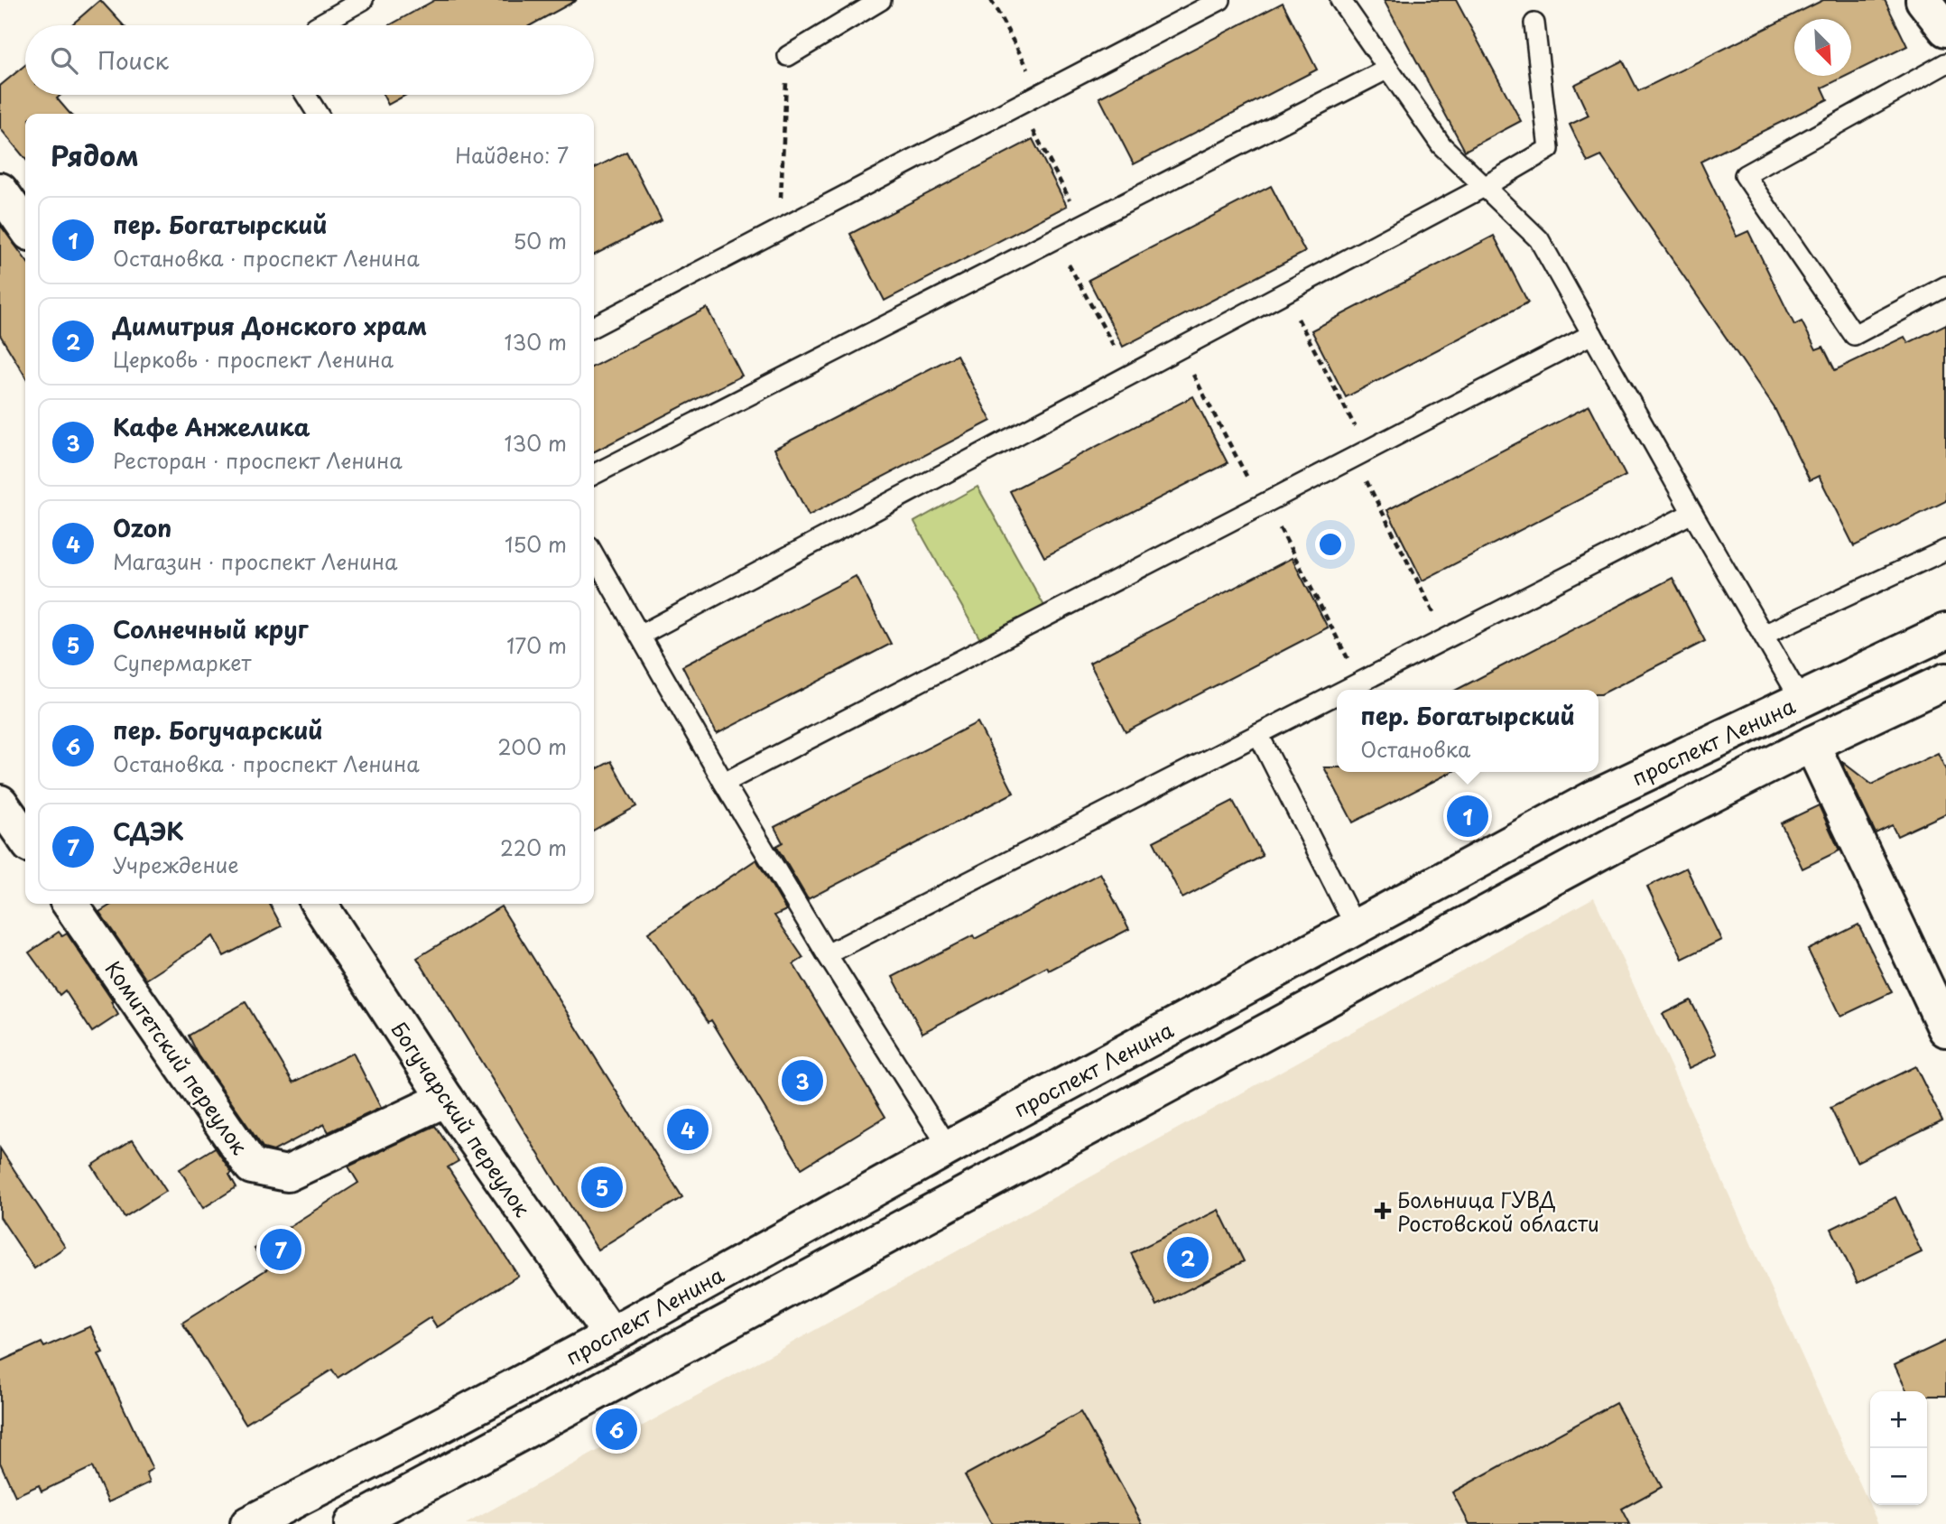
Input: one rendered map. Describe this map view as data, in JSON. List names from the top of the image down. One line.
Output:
{"streets":{"main road":["проспект Ленина","Комитетский переулок","Богучарский переулок"]},"crossings":[["проспект Ленина","Богучарский переулок"],["Комитетский переулок","Богучарский переулок"]],"places":{"health":["Больница ГУВД Ростовской области"]},"north":"bottom right","page":{"search":"Поиск","heading":["Рядом","Найдено: 7"],"list":[{"mark":"1","name":"пер. Богатырский","note":"Остановка · проспект Ленина","value":"50 m"},{"mark":"2","name":"Димитрия Донского храм","note":"Церковь · проспект Ленина","value":"130 m"},{"mark":"3","name":"Кафе Анжелика","note":"Ресторан · проспект Ленина","value":"130 m"},{"mark":"4","name":"Ozon","note":"Магазин · проспект Ленина","value":"150 m"},{"mark":"5","name":"Солнечный круг","note":"Супермаркет","value":"170 m"},{"mark":"6","name":"пер. Богучарский","note":"Остановка · проспект Ленина","value":"200 m"},{"mark":"7","name":"СДЭК","note":"Учреждение","value":"220 m"}],"popup":["пер. Богатырский","Остановка"],"pins":["1","3","4","5","7","2","6"],"map_buttons":["+","−"]}}
